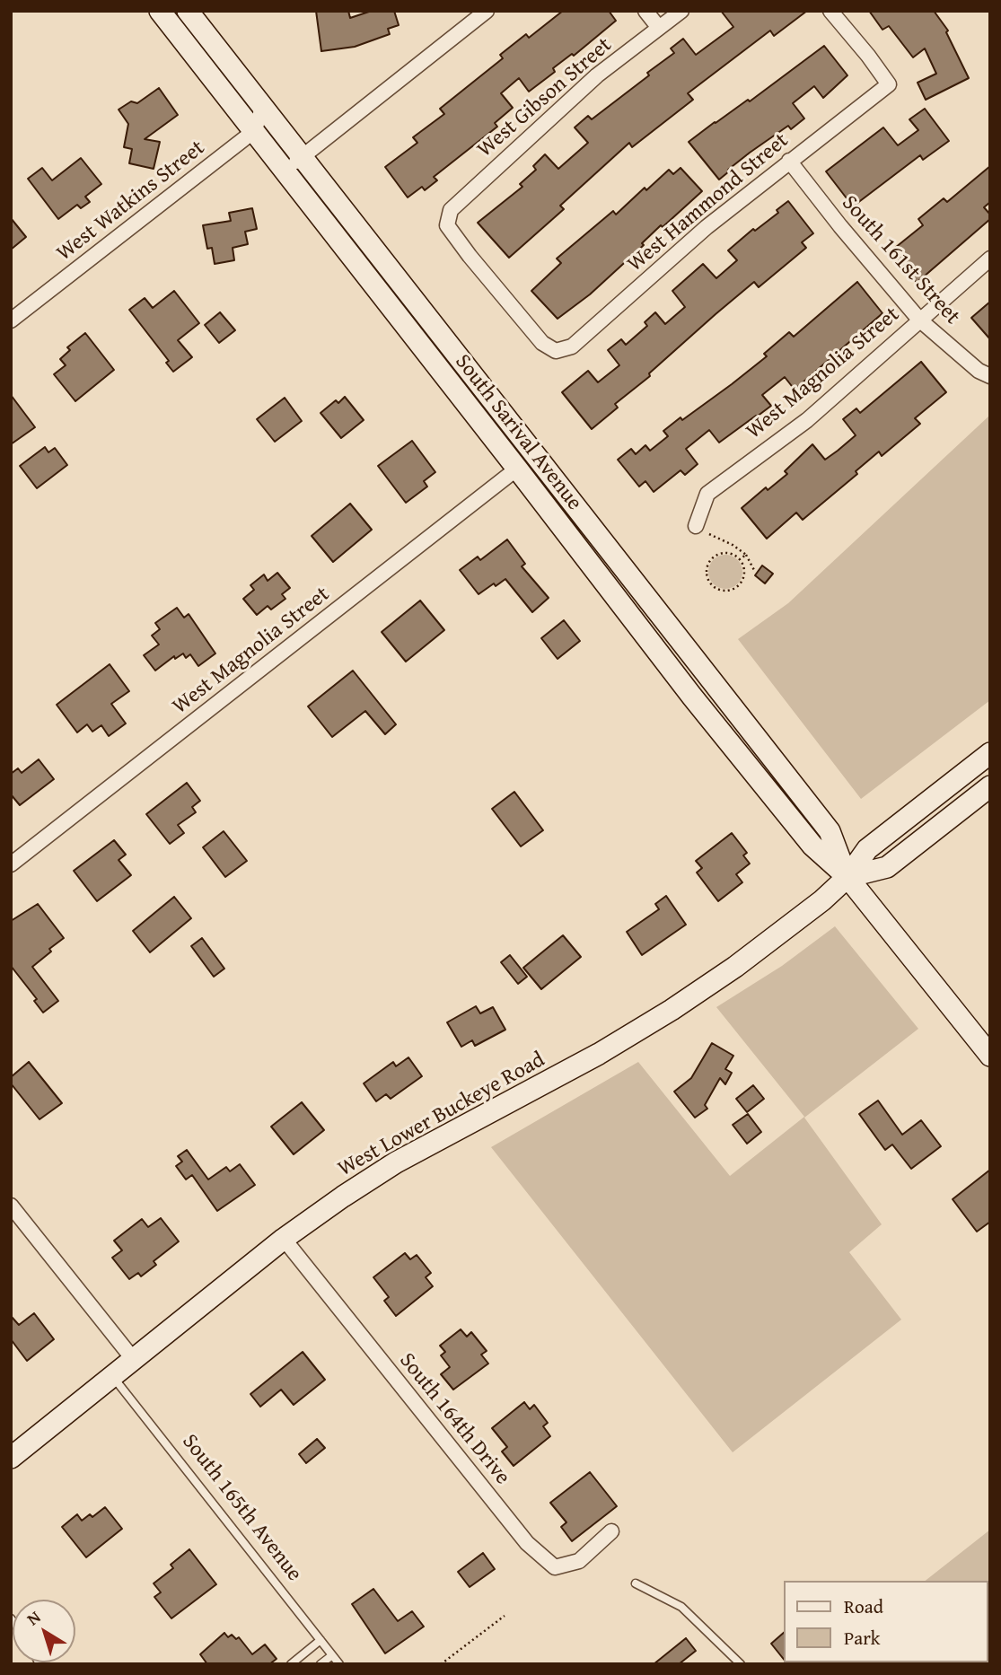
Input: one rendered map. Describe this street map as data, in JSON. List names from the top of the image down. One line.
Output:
{"streets":{"main road":["South Sarival Avenue","West Lower Buckeye Road"],"street":["West Gibson Street","West Watkins Street","West Hammond Street","South 161st Street","West Magnolia Street","South 164th Drive"],"lane":["South 165th Avenue"]},"crossings":[["West Gibson Street","West Hammond Street"],["West Watkins Street","South Sarival Avenue"],["West Hammond Street","South 161st Street"],["South 161st Street","West Magnolia Street"],["West Magnolia Street","South Sarival Avenue"],["South Sarival Avenue","West Lower Buckeye Road"],["West Lower Buckeye Road","South 164th Drive"],["West Lower Buckeye Road","South 165th Avenue"]],"legend":["Road","Park"],"north":"top left"}
